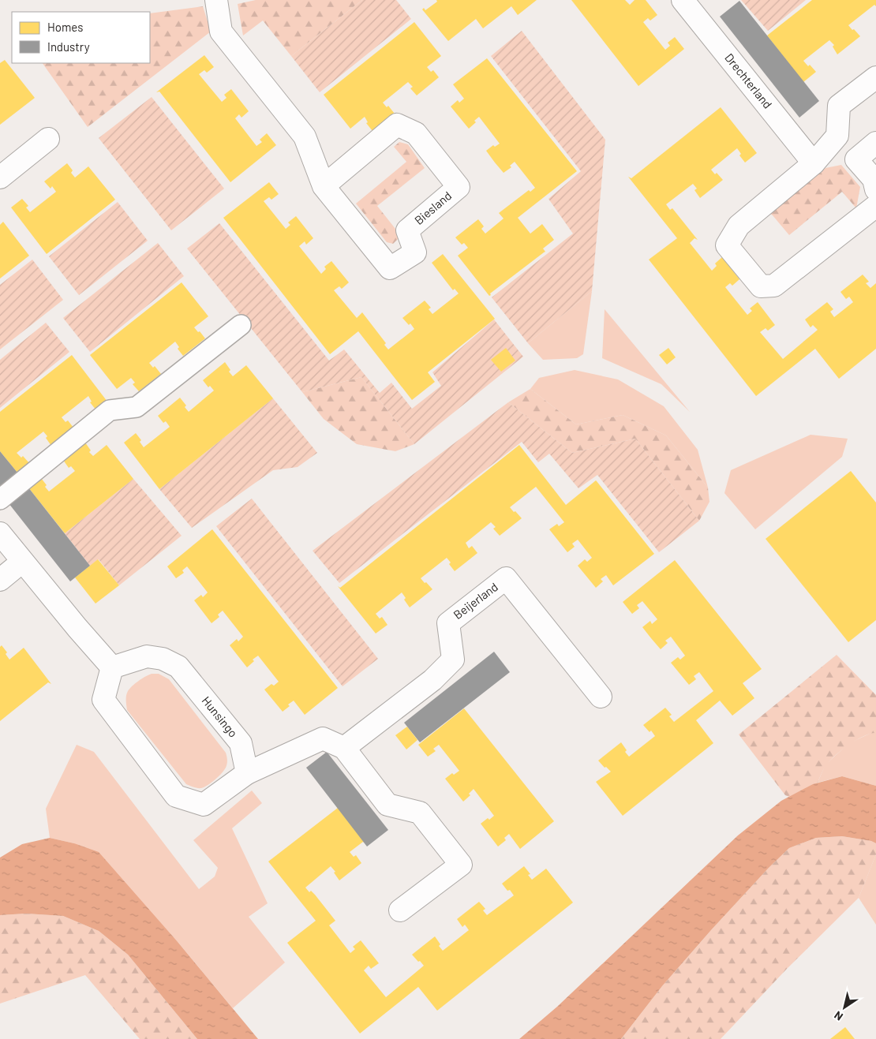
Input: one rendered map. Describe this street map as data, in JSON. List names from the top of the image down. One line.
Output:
{"streets":{"street":["Drechterland","Biesland","Beijerland","Hunsingo"]},"legend":["Homes","Industry"],"north":"bottom left"}
